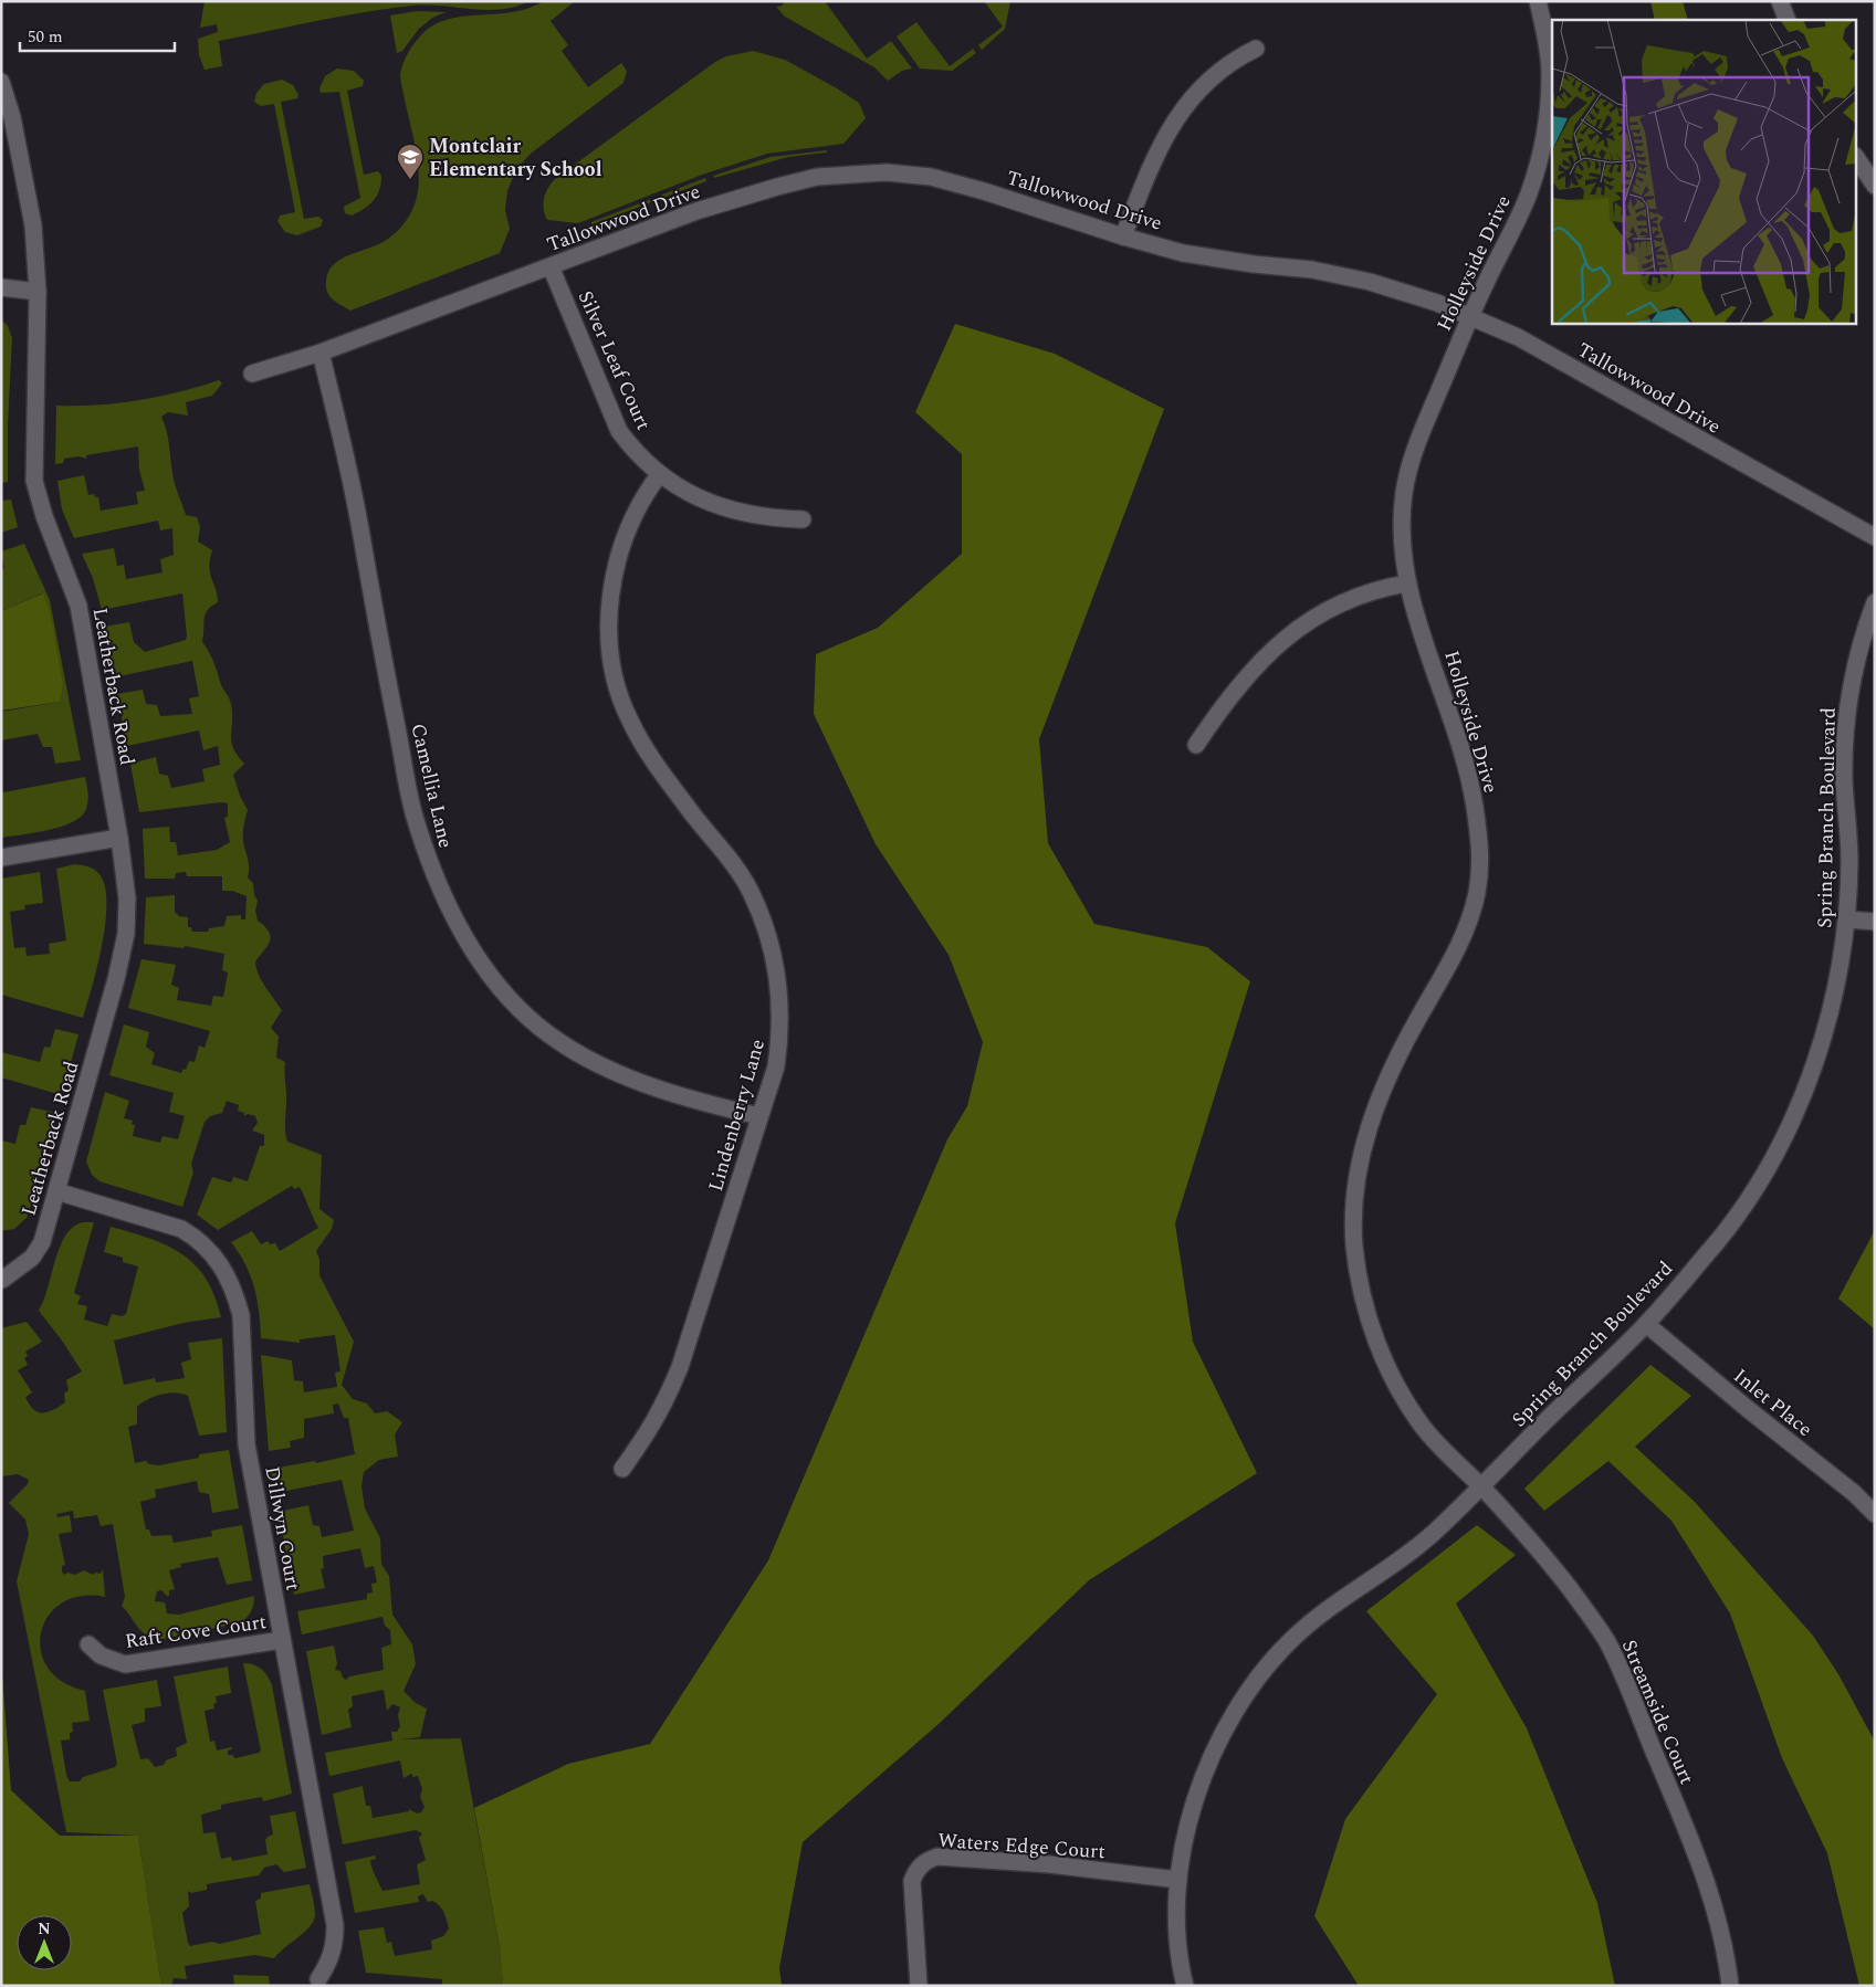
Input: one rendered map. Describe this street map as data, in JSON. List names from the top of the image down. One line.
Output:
{"streets":{"street":["Tallowwood Drive","Holleyside Drive","Silver Leaf Court","Leatherback Road","Camellia Lane","Spring Branch Boulevard","Lindenberry Lane","Inlet Place","Dillwyn Court","Raft Cove Court","Streamside Court","Waters Edge Court"]},"crossings":[["Tallowwood Drive","Holleyside Drive"],["Tallowwood Drive","Silver Leaf Court"],["Tallowwood Drive","Camellia Lane"],["Holleyside Drive","Spring Branch Boulevard"],["Holleyside Drive","Streamside Court"],["Silver Leaf Court","Lindenberry Lane"],["Leatherback Road","Dillwyn Court"],["Camellia Lane","Lindenberry Lane"],["Spring Branch Boulevard","Inlet Place"],["Spring Branch Boulevard","Streamside Court"],["Spring Branch Boulevard","Waters Edge Court"],["Dillwyn Court","Raft Cove Court"]],"places":{"school or university":["Montclair Elementary School"]},"scale_bar":"50 m","north":"top"}
